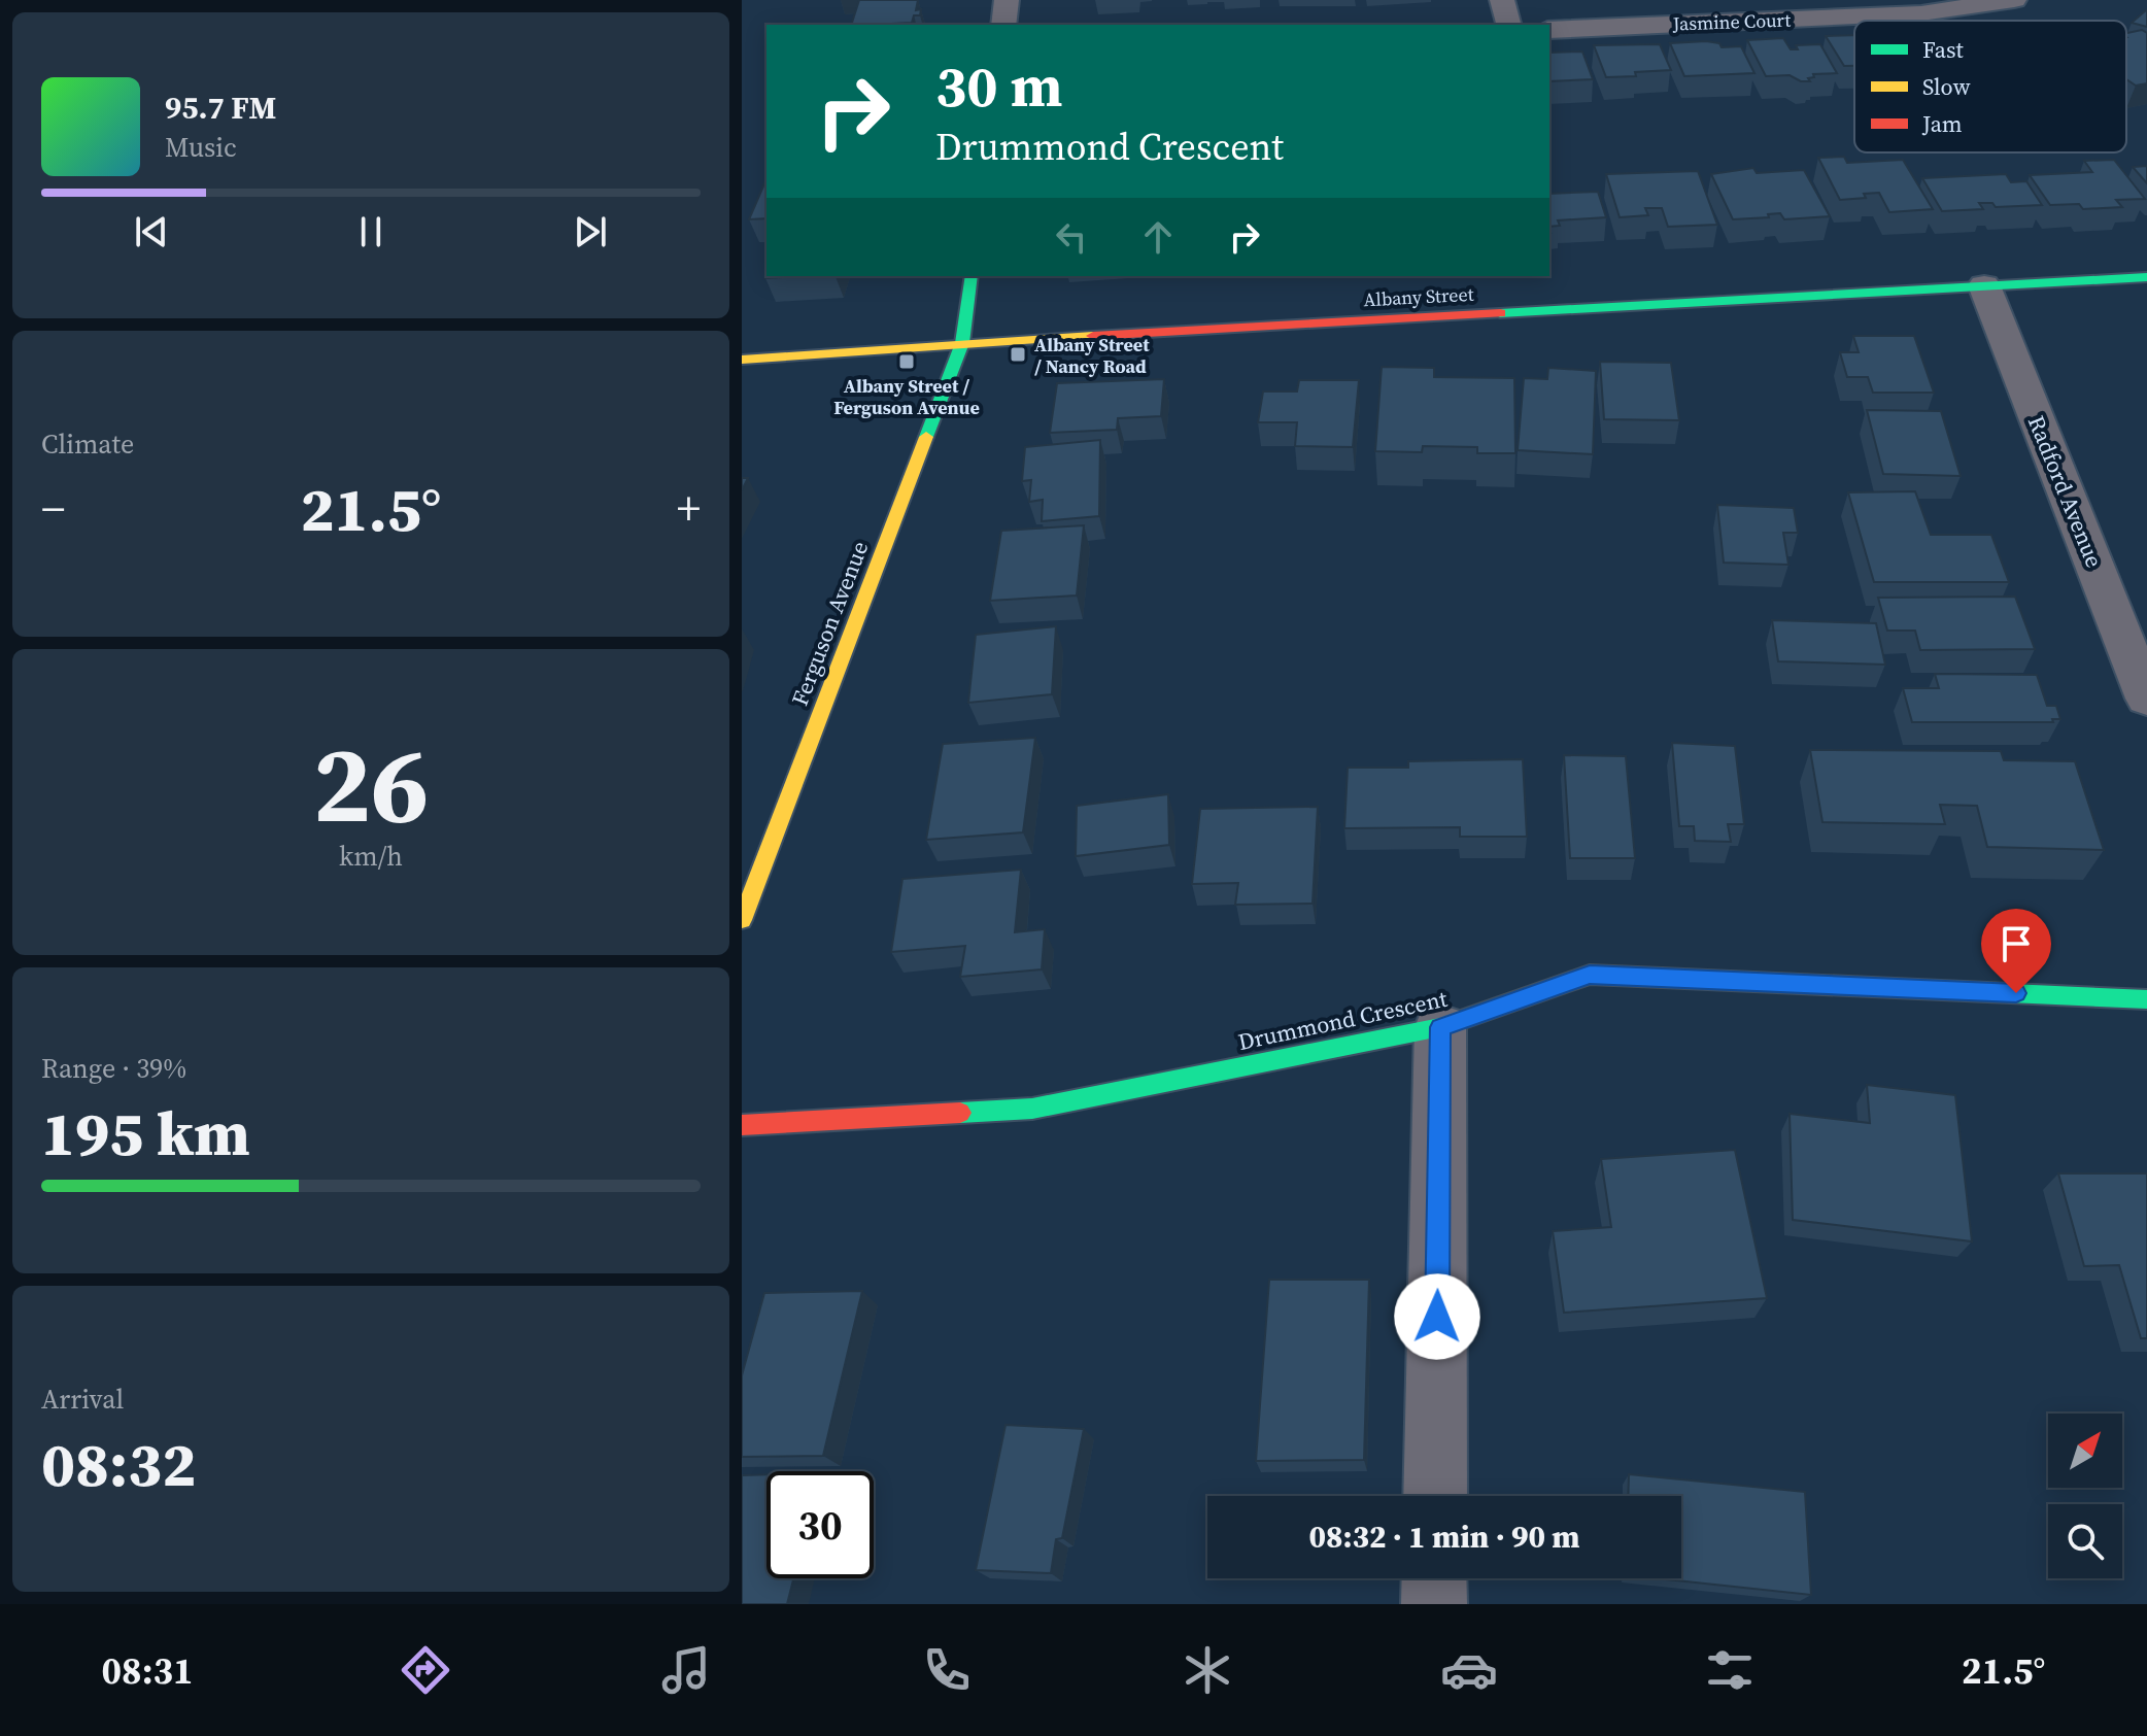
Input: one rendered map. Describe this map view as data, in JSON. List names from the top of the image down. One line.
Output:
{"streets":{"street":["Jasmine Court","Albany Street","Radford Avenue","Ferguson Avenue","Drummond Crescent"]},"crossings":[["Albany Street","Radford Avenue"],["Albany Street","Ferguson Avenue"]],"places":{"transit":["Albany Street / Nancy Road","Albany Street / Ferguson Avenue"]},"legend":["Fast","Slow","Jam"],"north":"top right","page":{"turn":["30 m","Drummond Crescent"],"song":["95.7 FM","Music"],"tile":["Climate",["26","km/h"],["Range · 39%","195 km"],["Arrival","08:32"]],"heat":["−","21.5°","+"],"limit":"30","trip":"08:32 · 1 min · 90 m","tabs":["08:31","21.5°"]}}
